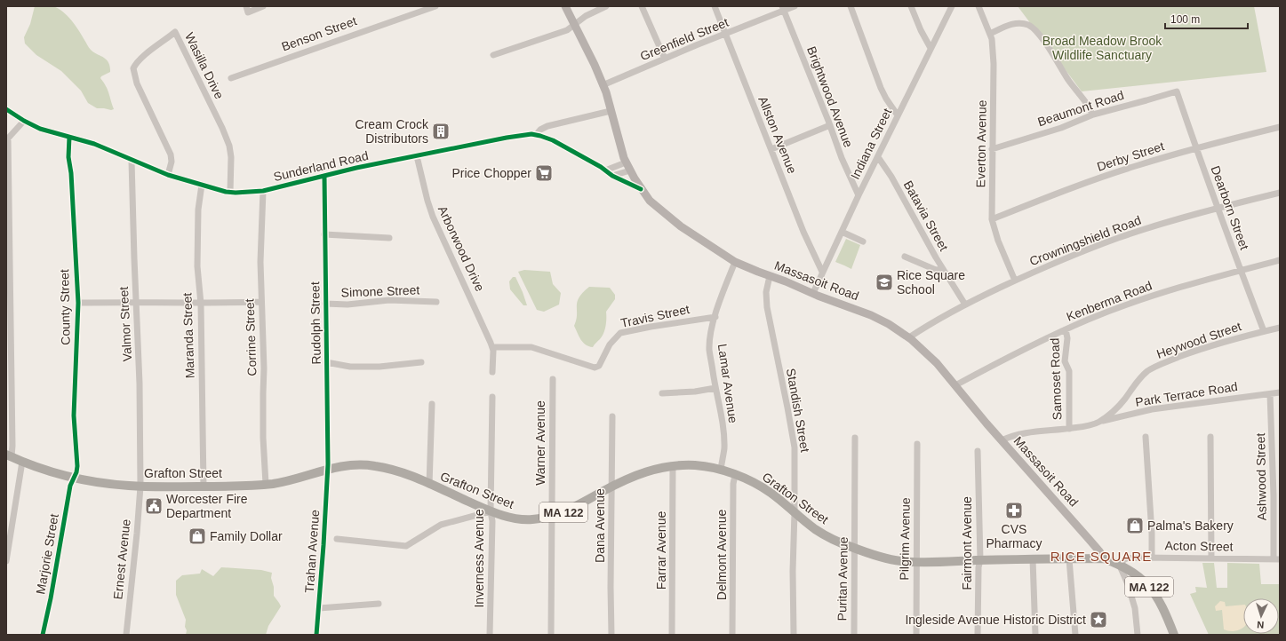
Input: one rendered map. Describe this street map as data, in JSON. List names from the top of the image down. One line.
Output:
{"streets":{"highway":["Grafton Street","MA 122"],"main road":["Massasoit Road"],"street":["Benson Street","Greenfield Street","Wasilla Drive","Brightwood Avenue","Beaumont Road","Allston Avenue","Indiana Street","Everton Avenue","Derby Street","Sunderland Road","Dearborn Street","Batavia Street","Crowningshield Road","Arborwood Drive","Simone Street","Kenberma Road","County Street","Travis Street","Rudolph Street","Valmor Street","Maranda Street","Corrine Street","Heywood Street","Samoset Road","Lamar Avenue","Park Terrace Road","Standish Street","Warner Avenue","Ashwood Street","Dana Avenue","Pilgrim Avenue","Fairmont Avenue","Acton Street","Farrar Avenue","Trahan Avenue","Marjorie Street","Delmont Avenue","Inverness Avenue","Ernest Avenue","Puritan Avenue"]},"crossings":[["Greenfield Street","Brightwood Avenue"],["Greenfield Street","Allston Avenue"],["Greenfield Street","Massasoit Road"],["Wasilla Drive","Sunderland Road"],["Brightwood Avenue","Indiana Street"],["Beaumont Road","Everton Avenue"],["Beaumont Road","Dearborn Street"],["Allston Avenue","Indiana Street"],["Indiana Street","Batavia Street"],["Indiana Street","Massasoit Road"],["Everton Avenue","Derby Street"],["Everton Avenue","Crowningshield Road"],["Derby Street","Dearborn Street"],["Sunderland Road","Arborwood Drive"],["Sunderland Road","Massasoit Road"],["Sunderland Road","County Street"],["Sunderland Road","Rudolph Street"],["Sunderland Road","Valmor Street"],["Sunderland Road","Maranda Street"],["Sunderland Road","Corrine Street"],["Dearborn Street","Crowningshield Road"],["Dearborn Street","Kenberma Road"],["Dearborn Street","Heywood Street"],["Batavia Street","Crowningshield Road"],["Crowningshield Road","Massasoit Road"],["Arborwood Drive","Travis Street"],["Massasoit Road","Kenberma Road"],["Massasoit Road","Heywood Street"],["Massasoit Road","Lamar Avenue"],["Massasoit Road","Standish Street"],["Massasoit Road","Grafton Street"],["Simone Street","Rudolph Street"],["Kenberma Road","Samoset Road"],["County Street","Grafton Street"],["County Street","Marjorie Street"],["Travis Street","Lamar Avenue"],["Rudolph Street","Grafton Street"],["Rudolph Street","Trahan Avenue"],["Valmor Street","Grafton Street"],["Valmor Street","Ernest Avenue"],["Maranda Street","Grafton Street"],["Corrine Street","Grafton Street"],["Heywood Street","Samoset Road"],["Heywood Street","Park Terrace Road"],["Lamar Avenue","Grafton Street"],["Park Terrace Road","Ashwood Street"],["Standish Street","Grafton Street"],["Warner Avenue","Grafton Street"],["Grafton Street","Dana Avenue"],["Grafton Street","Pilgrim Avenue"],["Grafton Street","Fairmont Avenue"],["Grafton Street","Acton Street"],["Grafton Street","Farrar Avenue"],["Grafton Street","Trahan Avenue"],["Grafton Street","Marjorie Street"],["Grafton Street","Delmont Avenue"],["Grafton Street","Inverness Avenue"],["Grafton Street","Ernest Avenue"],["Grafton Street","Puritan Avenue"],["Ashwood Street","Acton Street"]],"districts":["RICE SQUARE"],"parks":["Broad Meadow Brook Wildlife Sanctuary"],"places":{"building":["Cream Crock Distributors"],"supermarket":["Price Chopper"],"school or university":["Rice Square School"],"public building":["Worcester Fire Department"],"pharmacy":["CVS Pharmacy"],"shop":["Palma's Bakery","Family Dollar"],"place":["Ingleside Avenue Historic District"]},"scale_bar":"100 m","north":"bottom"}
